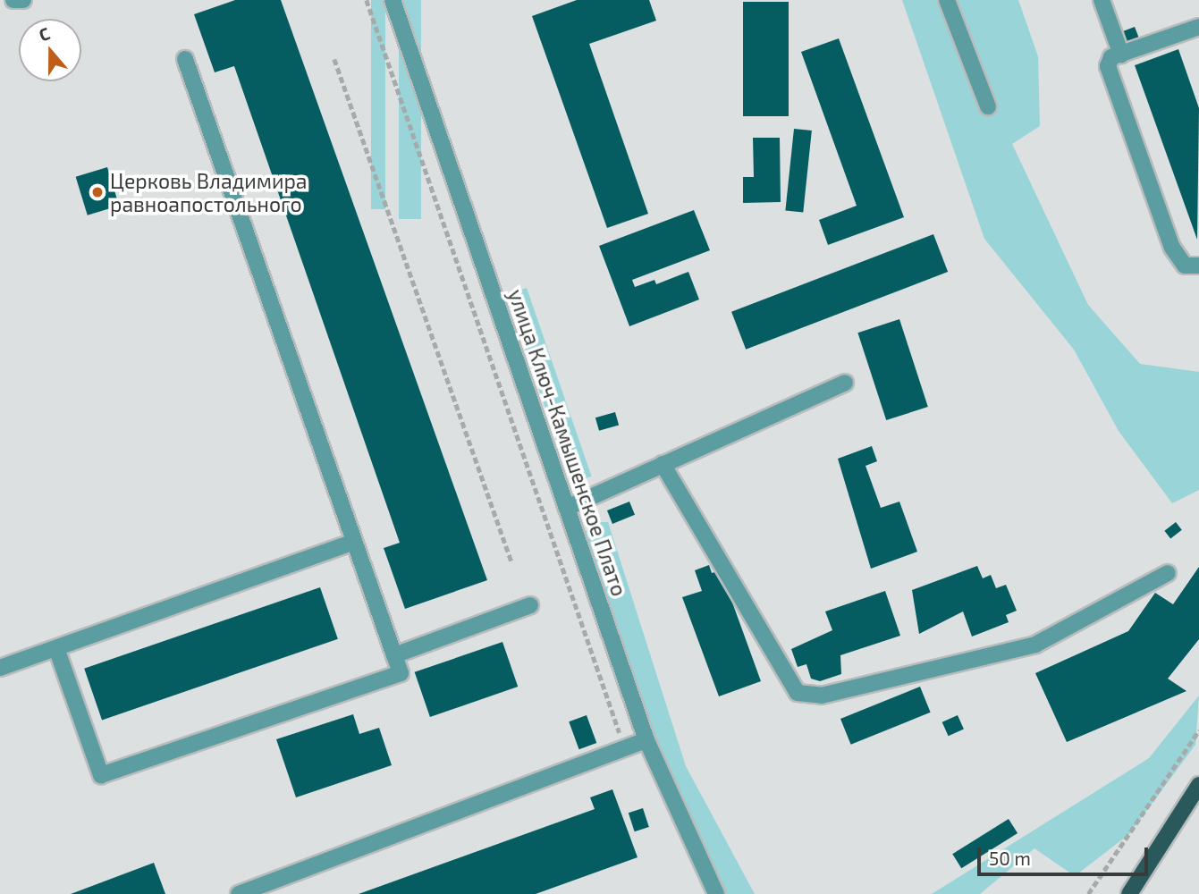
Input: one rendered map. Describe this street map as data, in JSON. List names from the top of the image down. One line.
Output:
{"streets":{"street":["улица Ключ-Камышенское Плато"]},"places":["Церковь Владимира равноапостольного"],"scale_bar":"50 m","north":"top"}
